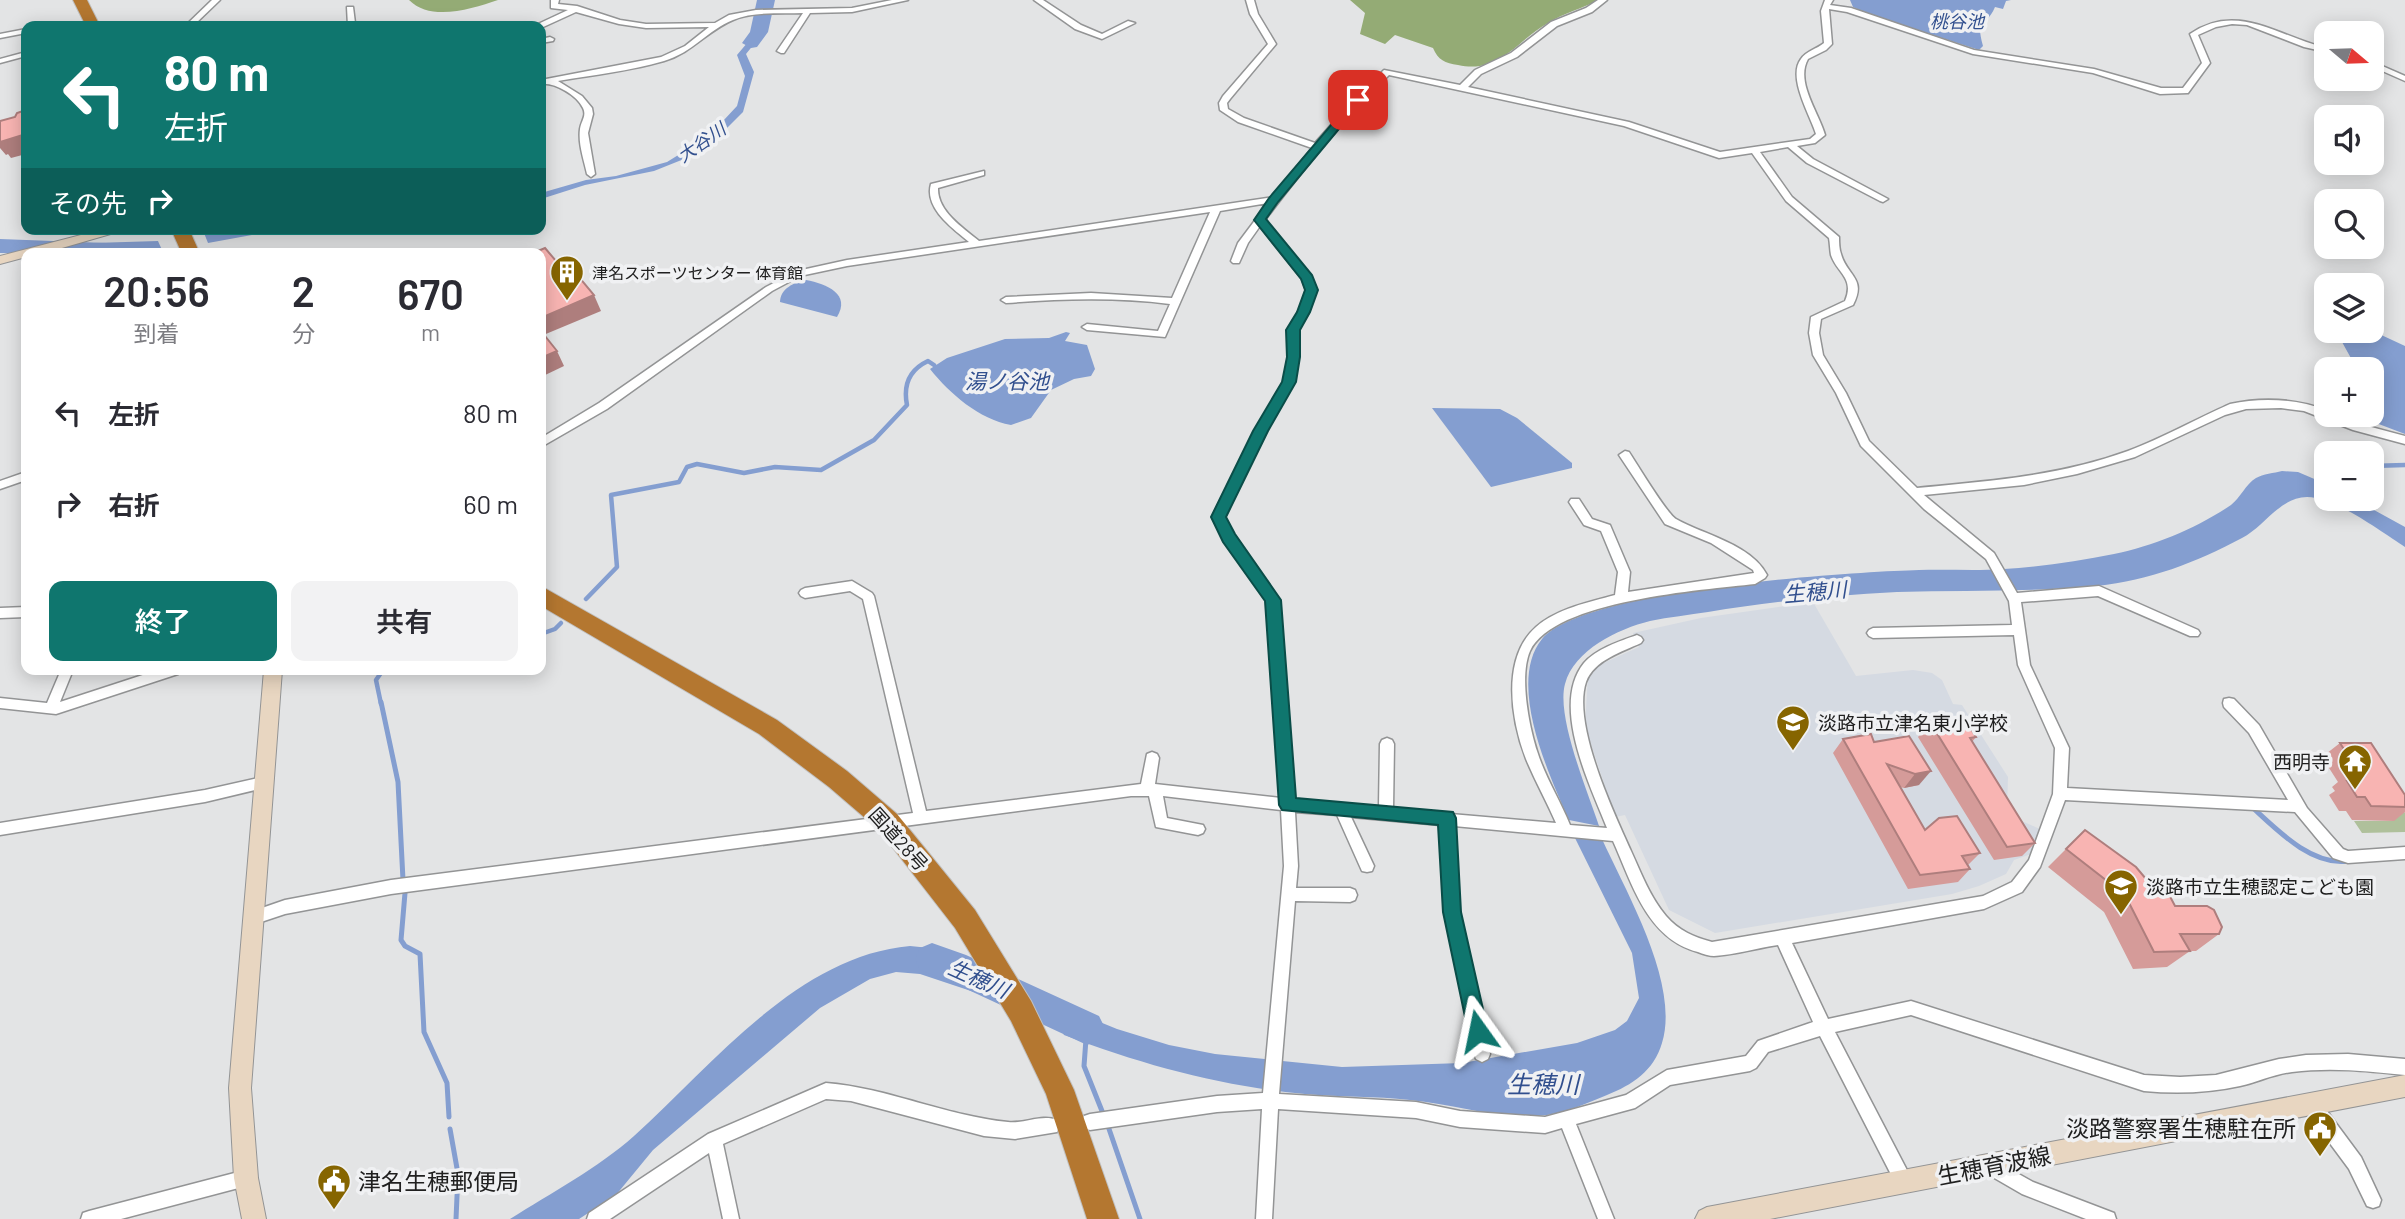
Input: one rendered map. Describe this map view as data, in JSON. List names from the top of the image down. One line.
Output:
{"streets":{"highway":["国道28号"],"street":["生穂育波線"]},"water":["桃谷池","大谷川","湯ノ谷池","生穂川"],"places":{"building":["津名スポーツセンター 体育館"],"school or university":["淡路市立津名東小学校","淡路市立生穂認定こども園"],"temple":["西明寺"],"public building":["淡路警察署生穂駐在所","津名生穂郵便局"]},"north":"right","page":{"map_buttons":["+","−"],"turn":["80 m","左折"],"then":"その先","eta":["20:56","到着","2","分","670","m"],"list":[{"name":"左折","value":"80 m"},{"name":"右折","value":"60 m"}],"buttons":["終了","共有"]}}
